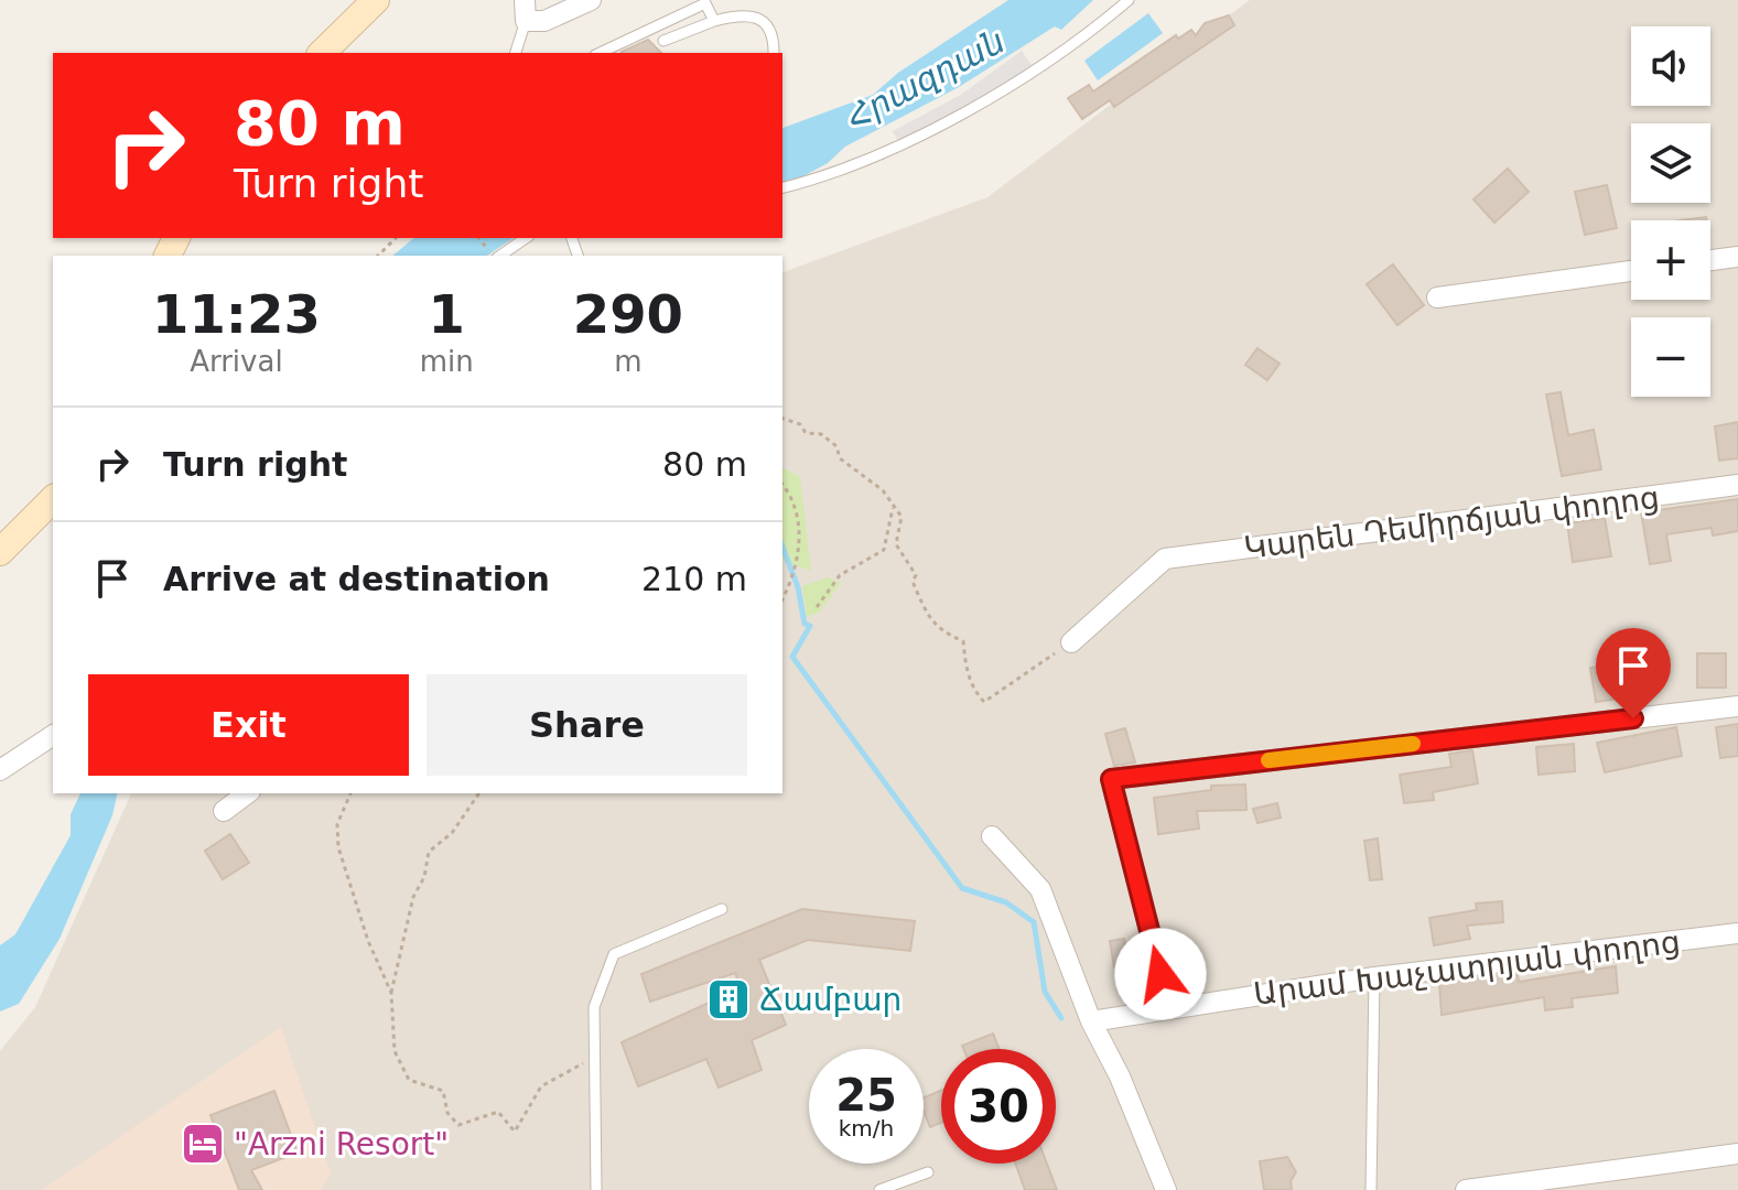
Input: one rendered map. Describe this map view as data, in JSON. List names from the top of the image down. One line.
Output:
{"streets":{"street":["Կարեն Դեմիրճյան փողոց","Արամ Խաչատրյան փողոց"]},"water":["Հրազդան"],"places":{"building":["Ճամբար"],"hotel":["\"Arzni Resort\""]},"page":{"map_buttons":["+","−"],"turn":["80 m","Turn right"],"eta":["11:23","Arrival","1","min","290","m"],"list":[{"name":"Turn right","value":"80 m"},{"name":"Arrive at destination","value":"210 m"}],"buttons":["Exit","Share"],"speed":"25 km/h","limit":"30"}}
